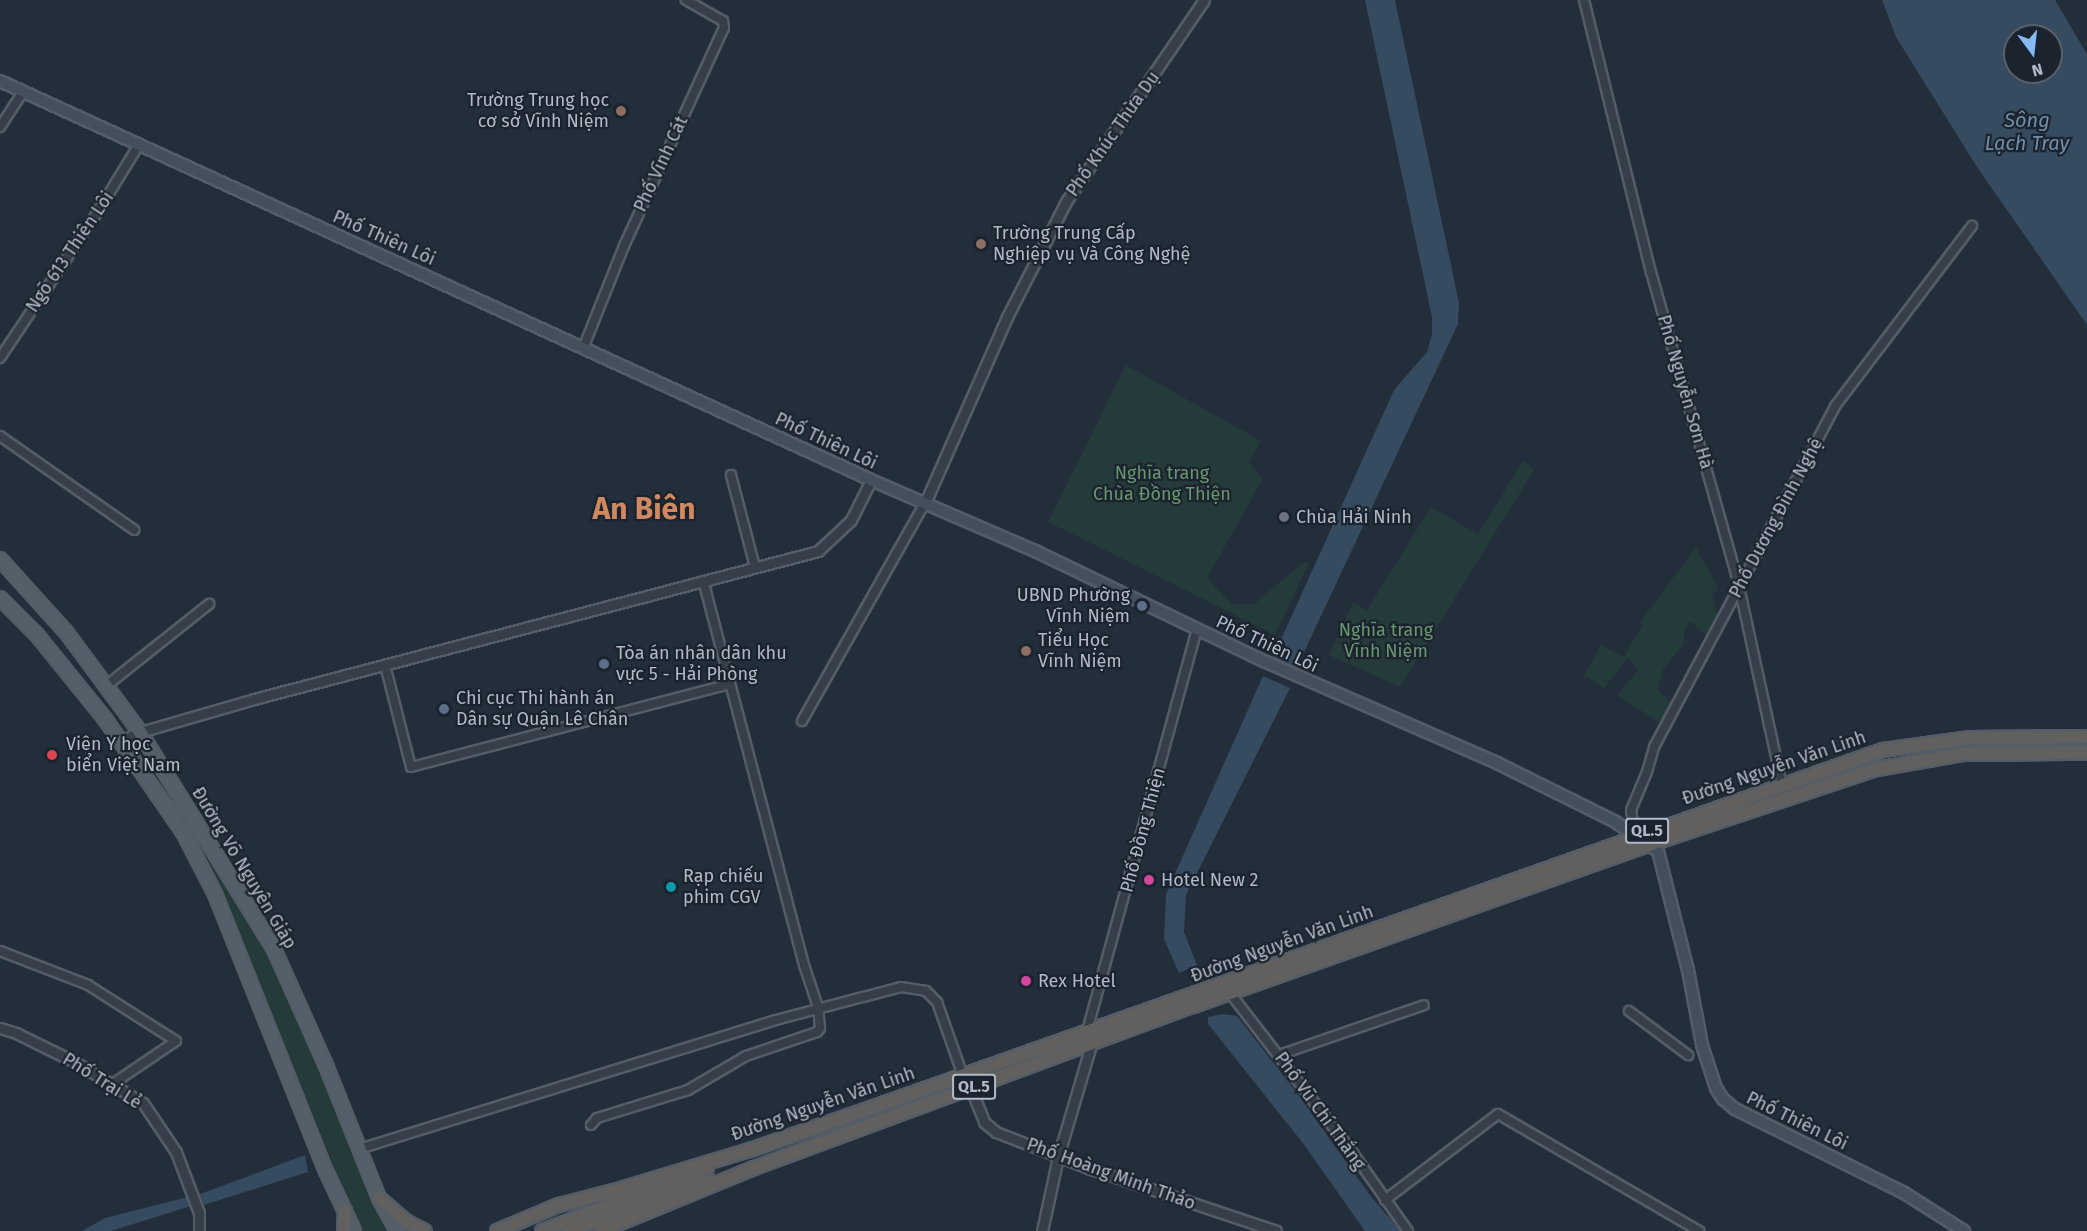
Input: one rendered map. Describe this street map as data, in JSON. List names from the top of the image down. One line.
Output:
{"streets":{"highway":["Đường Nguyễn Văn Linh","QL.5"],"main road":["Phố Thiên Lôi","Đường Võ Nguyên Giáp"],"street":["Phố Khúc Thừa Dụ","Phố Vĩnh Cát","Ngõ 613 Thiên Lôi","Phố Nguyễn Sơn Hà","Phố Dương Đình Nghệ","Phố Đồng Thiện","Phố Trại Lẻ","Phố Vũ Chí Thắng","Phố Hoàng Minh Thảo"]},"crossings":[["Phố Khúc Thừa Dụ","Phố Thiên Lôi"],["Phố Vĩnh Cát","Phố Thiên Lôi"],["Phố Thiên Lôi","Ngõ 613 Thiên Lôi"],["Phố Thiên Lôi","Phố Dương Đình Nghệ"],["Phố Thiên Lôi","Đường Nguyễn Văn Linh"],["Phố Thiên Lôi","Phố Đồng Thiện"],["Phố Nguyễn Sơn Hà","Phố Dương Đình Nghệ"],["Phố Nguyễn Sơn Hà","Đường Nguyễn Văn Linh"],["Phố Dương Đình Nghệ","Đường Nguyễn Văn Linh"],["Đường Nguyễn Văn Linh","Phố Đồng Thiện"],["Đường Nguyễn Văn Linh","QL.5"],["Đường Nguyễn Văn Linh","Phố Vũ Chí Thắng"],["Đường Nguyễn Văn Linh","Phố Hoàng Minh Thảo"]],"districts":["An Biên"],"water":["Sông Lạch Tray"],"parks":["Nghĩa trang Chùa Đồng Thiện","Nghĩa trang Vĩnh Niệm"],"places":["Trường Trung học cơ sở Vĩnh Niệm","Trường Trung Cấp Nghiệp vụ Và Công Nghệ","Chùa Hải Ninh","UBND Phường Vĩnh Niệm","Tiểu Học Vĩnh Niệm","Tòa án nhân dân khu vực 5 - Hải Phòng","Chi cục Thi hành án Dân sự Quận Lê Chân","Viện Y học biển Việt Nam","Hotel New 2","Rạp chiếu phim CGV","Rex Hotel"],"north":"bottom"}
